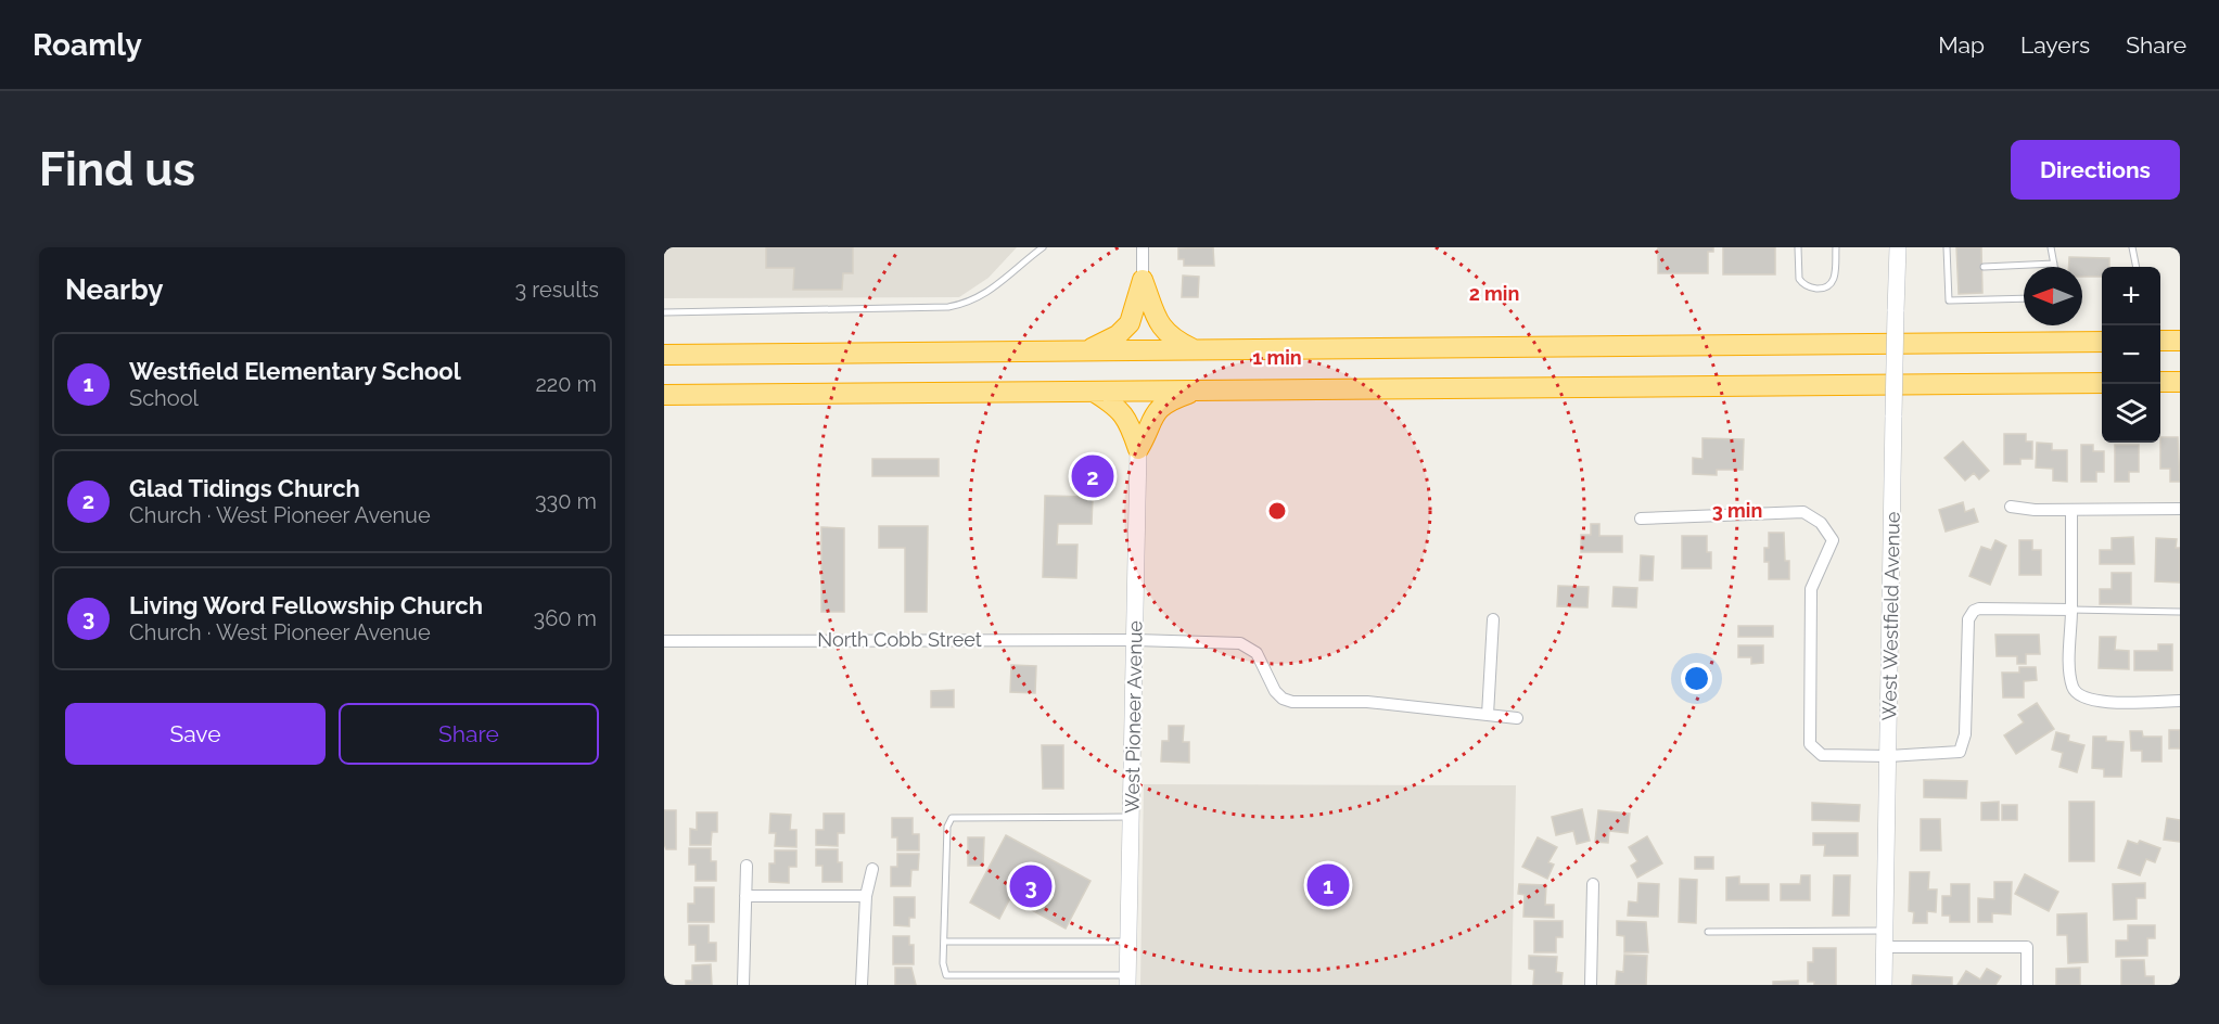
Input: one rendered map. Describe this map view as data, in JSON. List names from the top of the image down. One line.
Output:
{"streets":{"street":["West Westfield Avenue","North Cobb Street","West Pioneer Avenue"]},"crossings":[["North Cobb Street","West Pioneer Avenue"]],"north":"left","page":{"header":"Roamly","nav":["Map","Layers","Share"],"buttons":["Directions",["Save","Share"]],"title":"Find us","heading":["Nearby","3 results"],"map_buttons":["+","−"],"list":[{"mark":"1","name":"Westfield Elementary School","note":"School","value":"220 m"},{"mark":"2","name":"Glad Tidings Church","note":"Church · West Pioneer Avenue","value":"330 m"},{"mark":"3","name":"Living Word Fellowship Church","note":"Church · West Pioneer Avenue","value":"360 m"}],"pins":["2","1","3"]},"rings":["2 min","1 min","3 min"]}
